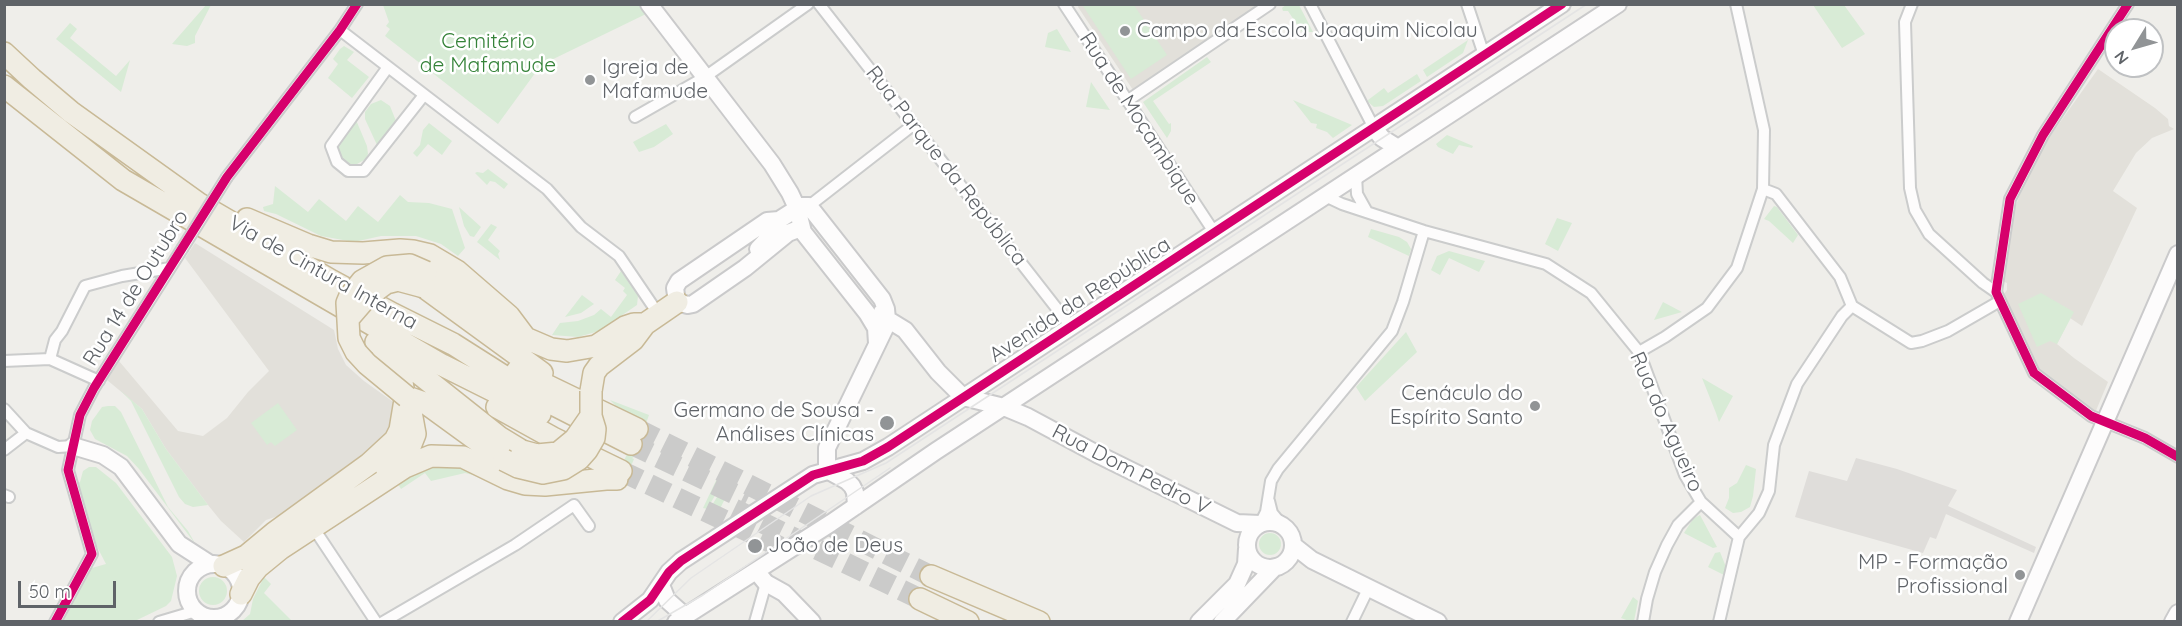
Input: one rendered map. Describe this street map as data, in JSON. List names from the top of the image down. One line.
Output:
{"streets":{"highway":["Via de Cintura Interna"],"main road":["Avenida da República","Rua Dom Pedro V"],"street":["Rua de Moçambique","Rua Parque da República","Rua 14 de Outubro","Rua do Agueiro"]},"crossings":[["Rua de Moçambique","Avenida da República"],["Rua Parque da República","Avenida da República"],["Avenida da República","Rua Dom Pedro V"]],"parks":["Cemitério de Mafamude"],"places":["Campo da Escola Joaquim Nicolau","Igreja de Mafamude","Cenáculo do Espírito Santo","Germano de Sousa - Análises Clínicas","João de Deus","MP - Formação Profissional"],"scale_bar":"50 m","north":"bottom left"}
